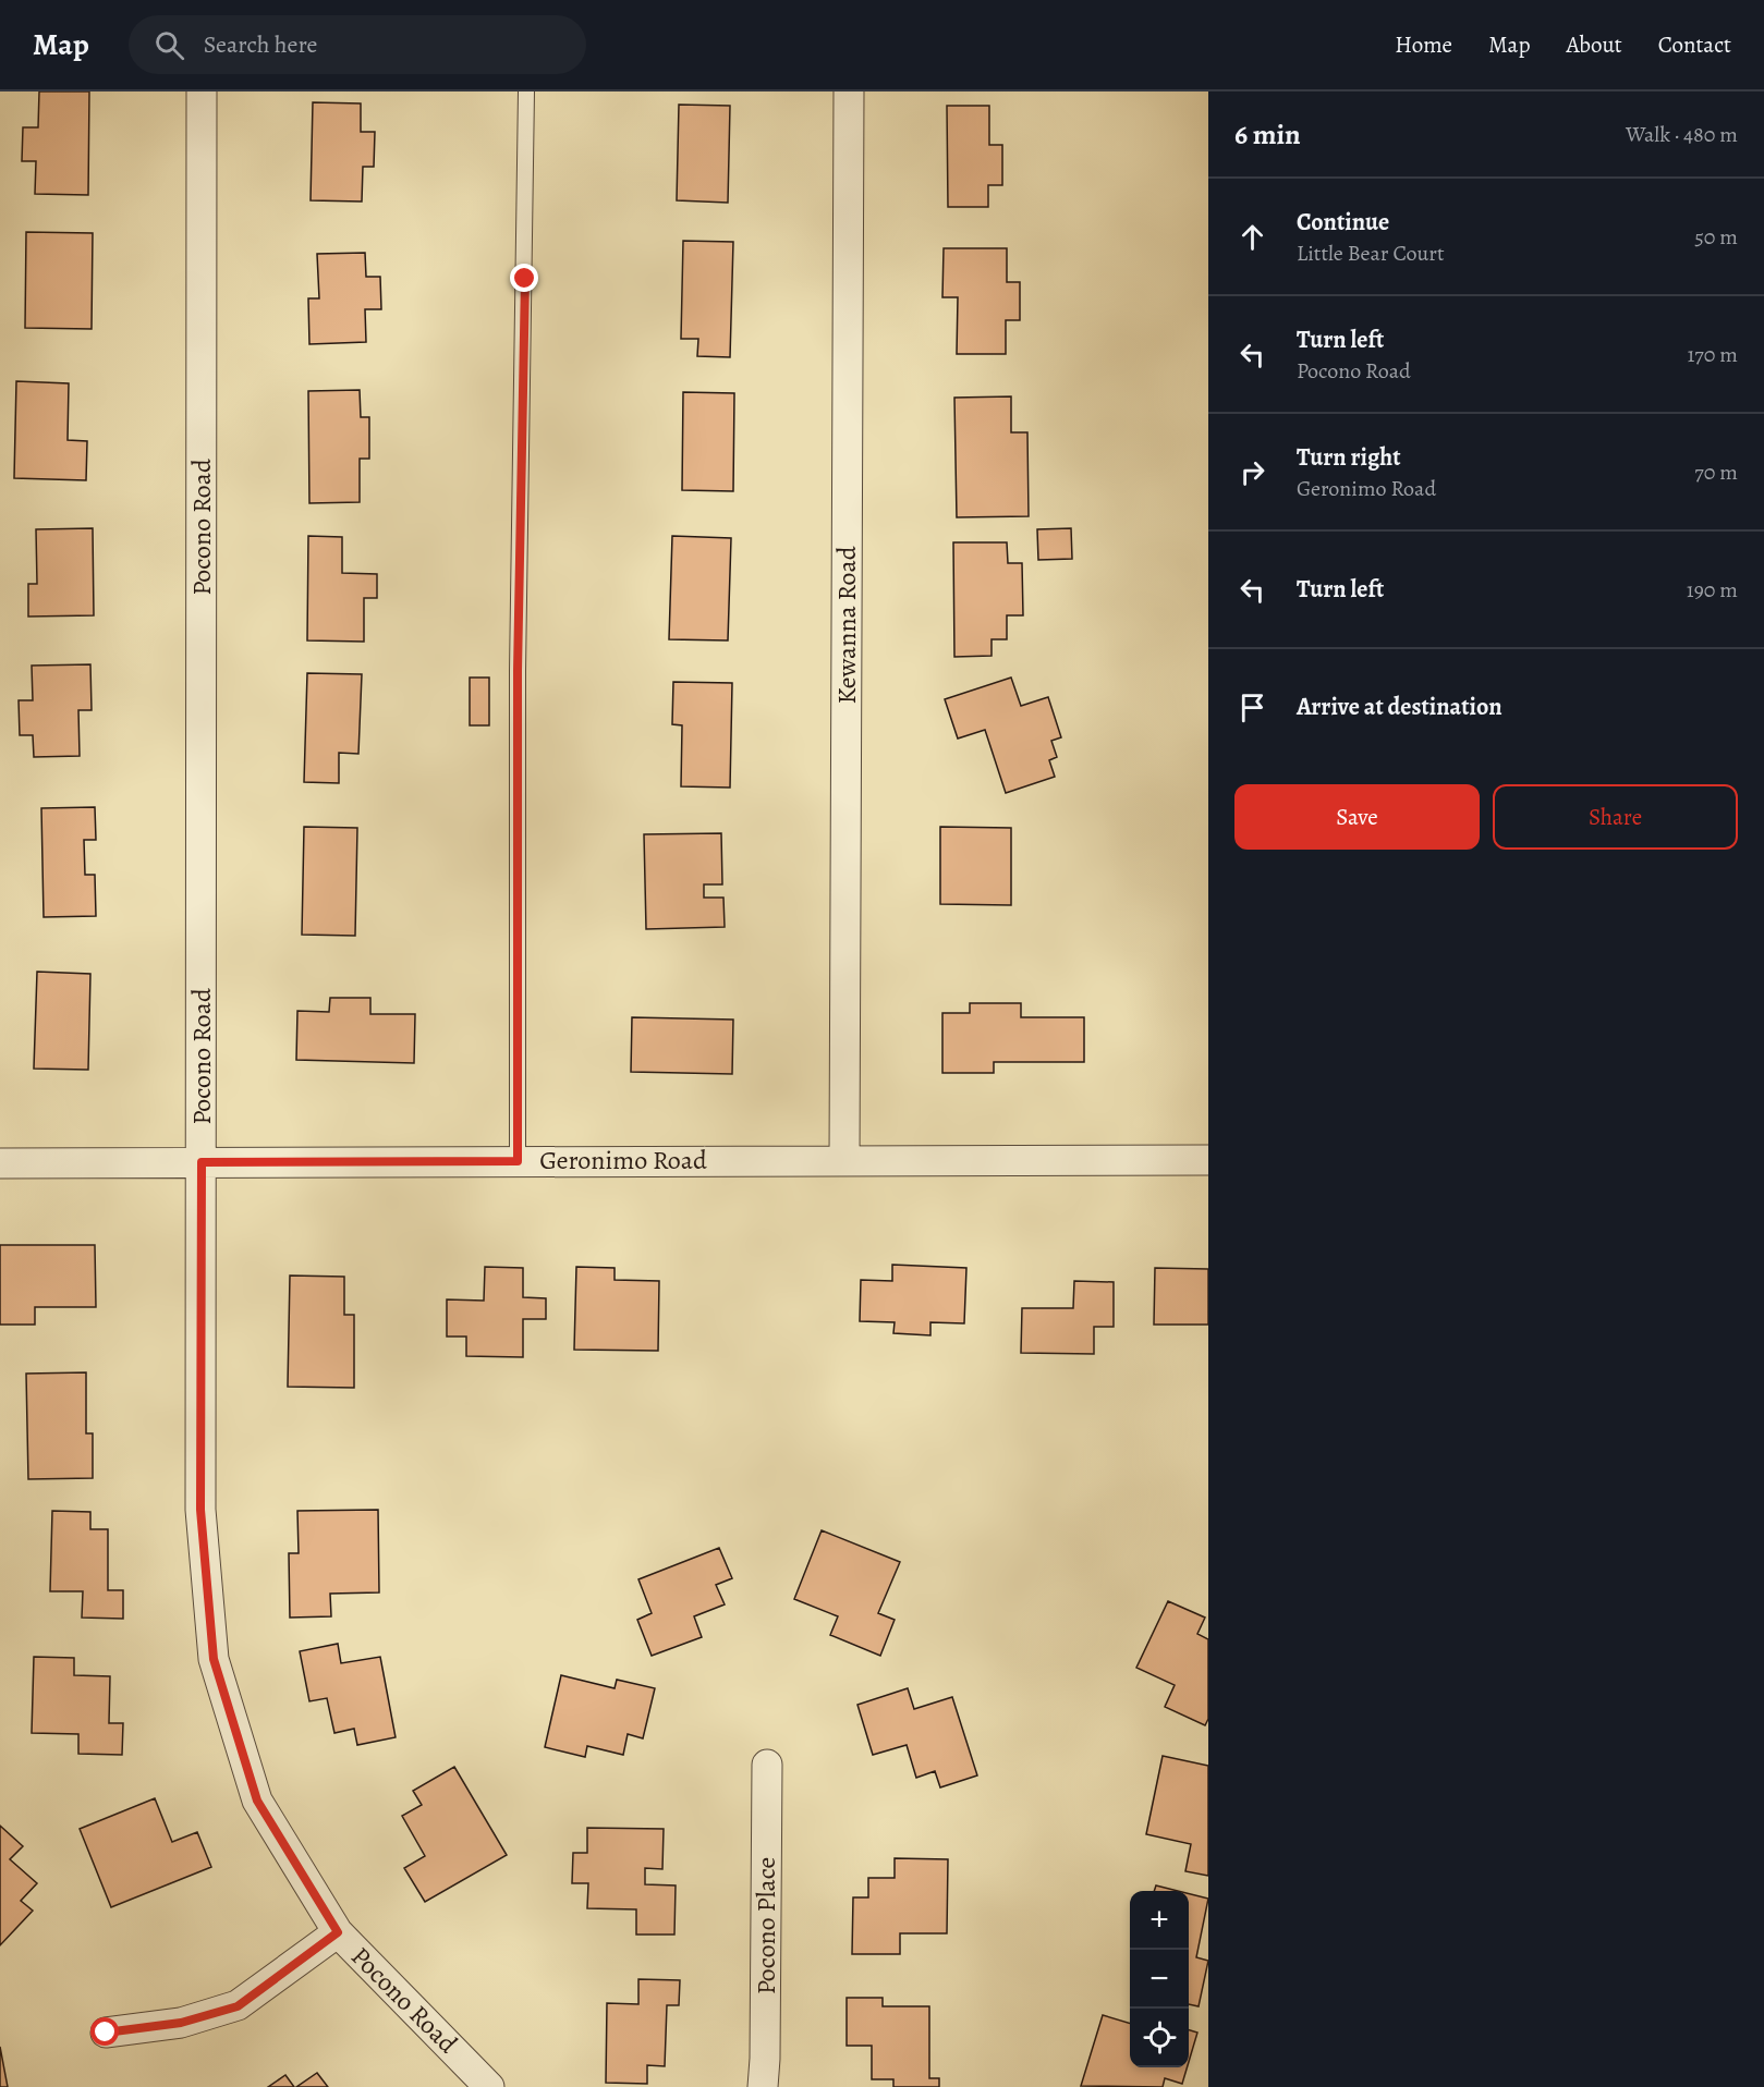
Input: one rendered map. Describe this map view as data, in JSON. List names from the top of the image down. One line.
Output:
{"streets":{"street":["Pocono Road","Kewanna Road","Geronimo Road","Pocono Place"]},"crossings":[["Pocono Road","Geronimo Road"],["Kewanna Road","Geronimo Road"]],"page":{"header":"Map","search":"Search here","nav":["Home","Map","About","Contact"],"heading":["6 min","Walk · 480 m"],"list":[["Continue","Little Bear Court","50 m"],["Turn left","Pocono Road","170 m"],["Turn right","Geronimo Road","70 m"],["Turn left","190 m"],"Arrive at destination"],"buttons":["Save","Share"],"map_buttons":["+","−"]}}
